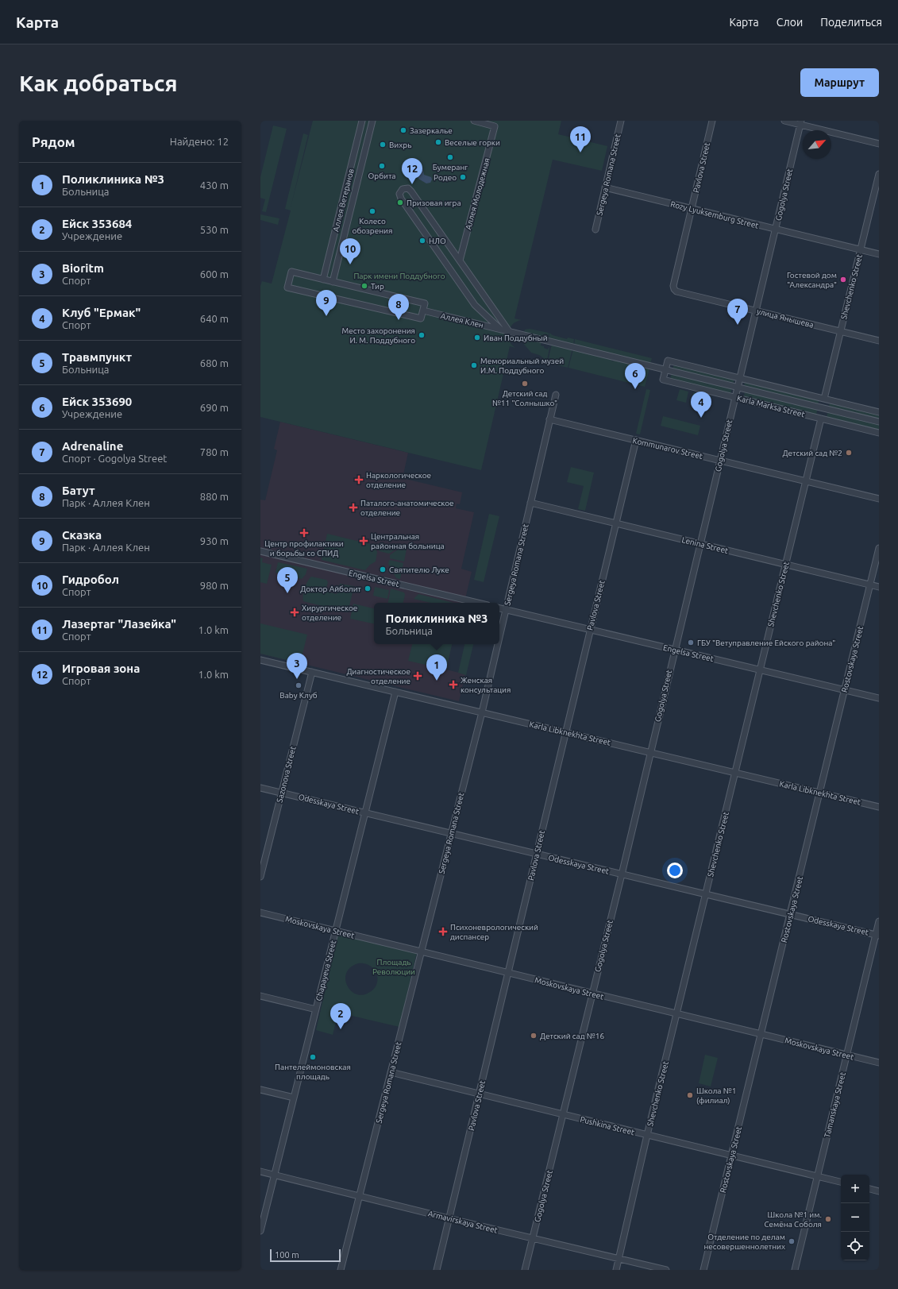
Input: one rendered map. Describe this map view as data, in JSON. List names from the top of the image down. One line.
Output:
{"streets":{"street":["Pavlova Street","Sergeya Romana Street","Аллея Молодежная","Gogolya Street","Аллея Ветеранов","Rozy Lyuksemburg Street","Shevchenko Street","улица Янышева","Аллея Клен","Karla Marksa Street","Kommunarov Street","Lenina Street","Engelsa Street","Rostovskaya Street","Karla Libknekhta Street","Sazonova Street","Odesskaya Street","Moskovskaya Street","Chapayeva Street","Tamanskaya Street","Pushkina Street","Armavirskaya Street"]},"crossings":[["Pavlova Street","Rozy Lyuksemburg Street"],["Pavlova Street","улица Янышева"],["Pavlova Street","Kommunarov Street"],["Pavlova Street","Lenina Street"],["Pavlova Street","Engelsa Street"],["Pavlova Street","Karla Libknekhta Street"],["Pavlova Street","Odesskaya Street"],["Pavlova Street","Moskovskaya Street"],["Pavlova Street","Pushkina Street"],["Pavlova Street","Armavirskaya Street"],["Sergeya Romana Street","Rozy Lyuksemburg Street"],["Sergeya Romana Street","Kommunarov Street"],["Sergeya Romana Street","Lenina Street"],["Sergeya Romana Street","Engelsa Street"],["Sergeya Romana Street","Karla Libknekhta Street"],["Sergeya Romana Street","Odesskaya Street"],["Sergeya Romana Street","Moskovskaya Street"],["Sergeya Romana Street","Pushkina Street"],["Sergeya Romana Street","Armavirskaya Street"],["Gogolya Street","Rozy Lyuksemburg Street"],["Gogolya Street","улица Янышева"],["Gogolya Street","Аллея Клен"],["Gogolya Street","Karla Marksa Street"],["Gogolya Street","Kommunarov Street"],["Gogolya Street","Lenina Street"],["Gogolya Street","Engelsa Street"],["Gogolya Street","Karla Libknekhta Street"],["Gogolya Street","Odesskaya Street"],["Gogolya Street","Moskovskaya Street"],["Gogolya Street","Pushkina Street"],["Gogolya Street","Armavirskaya Street"],["Rozy Lyuksemburg Street","Shevchenko Street"],["Shevchenko Street","улица Янышева"],["Shevchenko Street","Karla Marksa Street"],["Shevchenko Street","Kommunarov Street"],["Shevchenko Street","Lenina Street"],["Shevchenko Street","Engelsa Street"],["Shevchenko Street","Karla Libknekhta Street"],["Shevchenko Street","Odesskaya Street"],["Shevchenko Street","Moskovskaya Street"],["Shevchenko Street","Pushkina Street"],["Shevchenko Street","Armavirskaya Street"],["Аллея Клен","Karla Marksa Street"],["Lenina Street","Rostovskaya Street"],["Engelsa Street","Rostovskaya Street"],["Rostovskaya Street","Karla Libknekhta Street"],["Rostovskaya Street","Odesskaya Street"],["Rostovskaya Street","Moskovskaya Street"],["Rostovskaya Street","Pushkina Street"],["Karla Libknekhta Street","Sazonova Street"],["Karla Libknekhta Street","Chapayeva Street"],["Sazonova Street","Odesskaya Street"],["Odesskaya Street","Chapayeva Street"],["Odesskaya Street","Tamanskaya Street"],["Moskovskaya Street","Chapayeva Street"],["Moskovskaya Street","Tamanskaya Street"],["Chapayeva Street","Armavirskaya Street"],["Tamanskaya Street","Pushkina Street"]],"parks":["Парк имени Поддубного","Площадь Революции"],"places":{"other":["Зазеркалье","Веселые горки","Вихрь","Бумеранг","Орбита","Родео","Призовая игра","Колесо обозрения","НЛО","Гостевой дом \"Александра\"","Тир","Место захоронения И. М. Поддубного","Иван Поддубный","Мемориальный музей И.М. Поддубного","Детский сад №11 \"Солнышко\"","Детский сад №2","Святителю Луке","Доктор Айболит","ГБУ \"Ветуправление Ейского района\"","Baby Клуб","Детский сад №16","Пантелеймоновская площадь","Школа №1 (филиал)","Школа №1 им. Семёна Соболя","Отделение по делам несовершеннолетних"],"health":["Наркологическое отделение","Паталого-анатомическое отделение","Центр профилактики и борьбы со СПИД","Центральная районная больница","Хирургическое отделение","Диагностическое отделение","Женская консультация","Психоневрологический диспансер"]},"scale_bar":"100 m","north":"top right","page":{"header":"Карта","nav":["Карта","Слои","Поделиться"],"buttons":"Маршрут","title":"Как добраться","heading":["Рядом","Найдено: 12"],"pins":["11","12","10","9","8","7","6","4","5","3","1","2"],"list":[{"mark":"1","name":"Поликлиника №3","note":"Больница","value":"430 m"},{"mark":"2","name":"Ейск 353684","note":"Учреждение","value":"530 m"},{"mark":"3","name":"Bioritm","note":"Спорт","value":"600 m"},{"mark":"4","name":"Клуб \"Ермак\"","note":"Спорт","value":"640 m"},{"mark":"5","name":"Травмпункт","note":"Больница","value":"680 m"},{"mark":"6","name":"Ейск 353690","note":"Учреждение","value":"690 m"},{"mark":"7","name":"Аdrenaline","note":"Спорт · Gogolya Street","value":"780 m"},{"mark":"8","name":"Батут","note":"Парк · Аллея Клен","value":"880 m"},{"mark":"9","name":"Сказка","note":"Парк · Аллея Клен","value":"930 m"},{"mark":"10","name":"Гидробол","note":"Спорт","value":"980 m"},{"mark":"11","name":"Лазертаг \"Лазейка\"","note":"Спорт","value":"1.0 km"},{"mark":"12","name":"Игровая зона","note":"Спорт","value":"1.0 km"}],"popup":["Поликлиника №3","Больница"],"map_buttons":["+","−"],"scale":"100 m"}}
